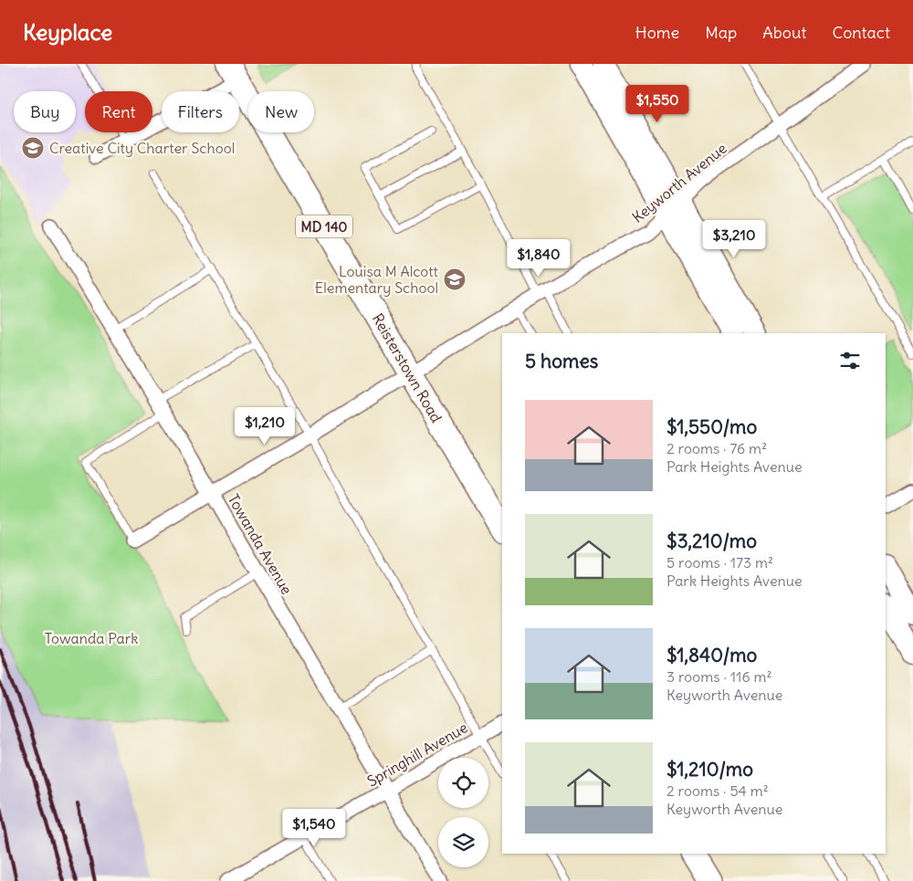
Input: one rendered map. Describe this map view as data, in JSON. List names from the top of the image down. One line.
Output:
{"streets":{"main road":["MD 140","Reisterstown Road"],"street":["Keyworth Avenue","Towanda Avenue","Springhill Avenue"]},"crossings":[["Keyworth Avenue","Reisterstown Road"],["Keyworth Avenue","Towanda Avenue"],["Towanda Avenue","Springhill Avenue"]],"parks":["Towanda Park"],"places":{"school or university":["Creative City Charter School","Louisa M Alcott Elementary School"]},"page":{"header":"Keyplace","nav":["Home","Map","About","Contact"],"price":["$1,550","$3,210","$1,840","$1,210","$1,540"],"chip":["Buy","Rent","Filters","New"],"heading":"5 homes","list":[{"name":"$1,550/mo","note":"2 rooms · 76 m² · Park Heights Avenue"},{"name":"$3,210/mo","note":"5 rooms · 173 m² · Park Heights Avenue"},{"name":"$1,840/mo","note":"3 rooms · 116 m² · Keyworth Avenue"},{"name":"$1,210/mo","note":"2 rooms · 54 m² · Keyworth Avenue"}]}}
